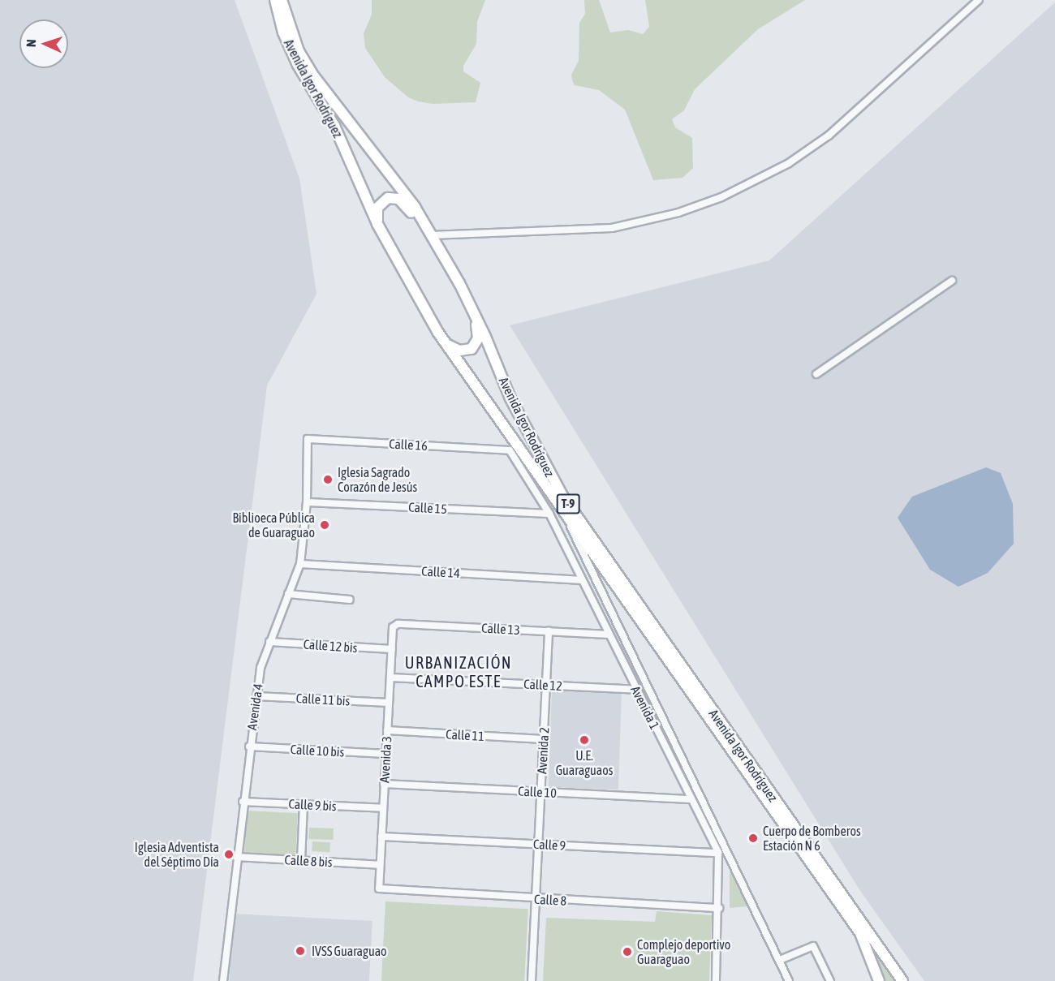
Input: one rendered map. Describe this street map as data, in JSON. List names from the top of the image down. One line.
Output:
{"streets":{"highway":["Avenida Igor Rodríguez","T-9"],"street":["Calle 16","Calle 15","Calle 14","Calle 13","Calle 12 bis","Calle 12","Calle 11 bis","Avenida 4","Avenida 1","Calle 11","Calle 10 bis","Avenida 2","Avenida 3","Calle 10","Calle 9 bis","Calle 9","Calle 8 bis","Calle 8"]},"crossings":[["Avenida Igor Rodríguez","T-9"],["Calle 16","Avenida 4"],["Calle 16","Avenida 1"],["Calle 15","Avenida 4"],["Calle 15","Avenida 1"],["Calle 14","Avenida 4"],["Calle 14","Avenida 1"],["Calle 13","Avenida 1"],["Calle 13","Avenida 2"],["Calle 13","Avenida 3"],["Calle 12 bis","Avenida 4"],["Calle 12 bis","Avenida 3"],["Calle 12","Avenida 1"],["Calle 12","Avenida 2"],["Calle 12","Avenida 3"],["Calle 11 bis","Avenida 4"],["Calle 11 bis","Avenida 3"],["Avenida 4","Calle 10 bis"],["Avenida 4","Calle 9 bis"],["Avenida 4","Calle 8 bis"],["Avenida 1","Calle 10"],["Avenida 1","Calle 9"],["Avenida 1","Calle 8"],["Calle 11","Avenida 2"],["Calle 11","Avenida 3"],["Calle 10 bis","Avenida 3"],["Avenida 2","Calle 10"],["Avenida 2","Calle 9"],["Avenida 2","Calle 8"],["Avenida 3","Calle 10"],["Avenida 3","Calle 9 bis"],["Avenida 3","Calle 9"],["Avenida 3","Calle 8 bis"],["Avenida 3","Calle 8"]],"districts":["URBANIZACIÓN CAMPO ESTE"],"places":["Iglesia Sagrado Corazón de Jesús","Biblioeca Pública de Guaraguao","U.E. Guaraguaos","Cuerpo de Bomberos Estación N 6","Iglesia Adventista del Séptimo Día","IVSS Guaraguao","Complejo deportivo Guaraguao"],"north":"left"}
